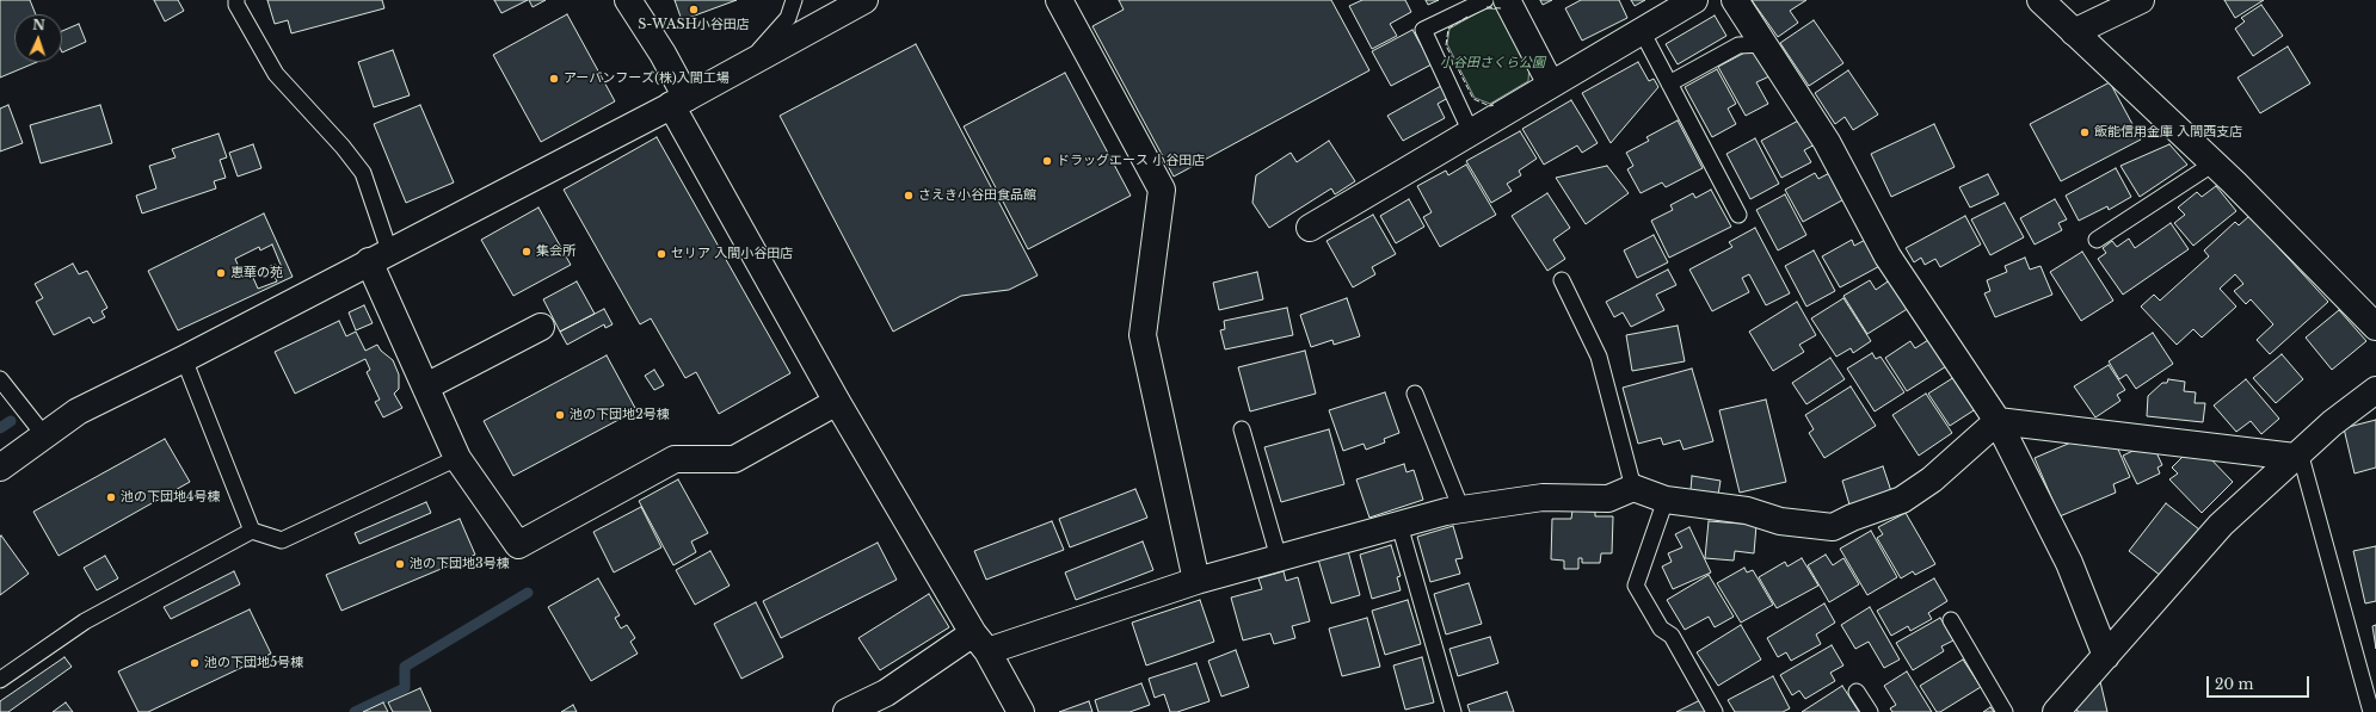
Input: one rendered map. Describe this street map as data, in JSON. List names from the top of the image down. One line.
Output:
{"parks":["小谷田さくら公園"],"places":["S-WASH小谷田店","アーバンフーズ(株)入間工場","飯能信用金庫 入間西支店","ドラッグエース 小谷田店","さえき小谷田食品館","集会所","セリア 入間小谷田店","恵華の苑","池の下団地2号棟","池の下団地4号棟","池の下団地3号棟","池の下団地5号棟"],"scale_bar":"20 m","north":"top"}
